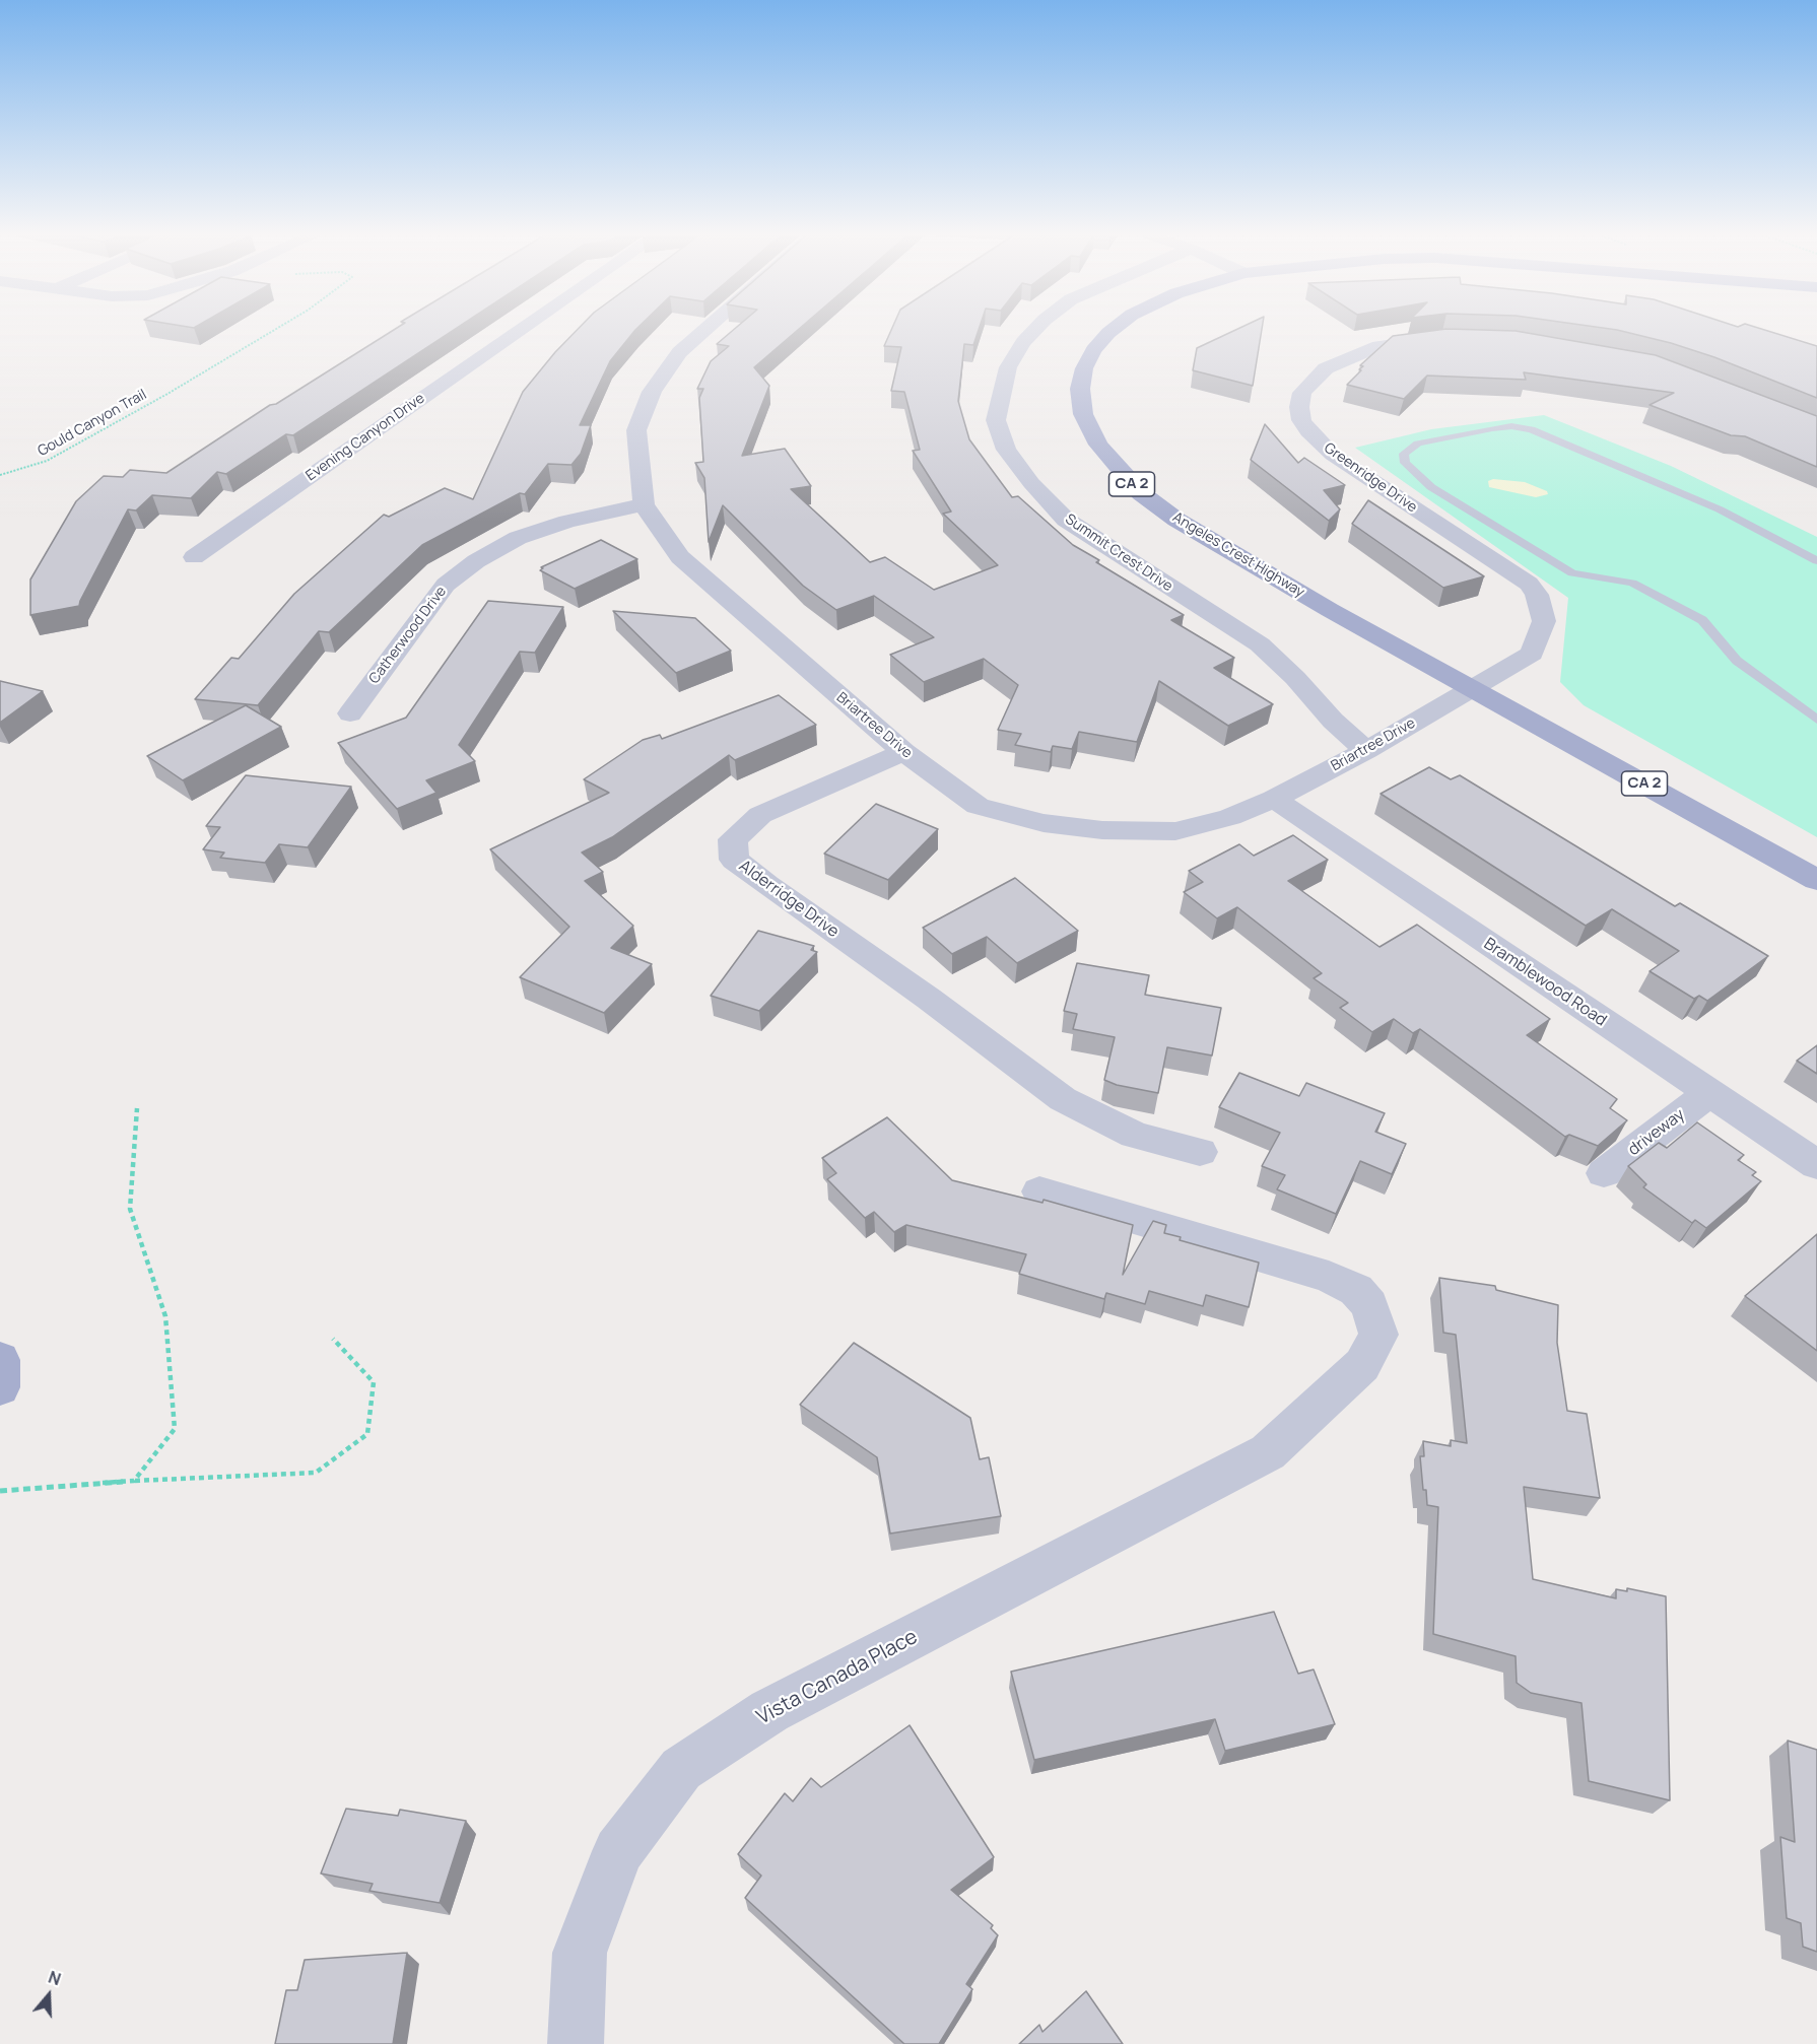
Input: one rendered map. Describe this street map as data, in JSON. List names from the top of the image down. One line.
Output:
{"streets":{"main road":["CA 2","Angeles Crest Highway"],"street":["Evening Canyon Drive","Greenridge Drive","Summit Crest Drive","Catherwood Drive","Briartree Drive","Alderridge Drive","Bramblewood Road","driveway","Vista Canada Place"],"path":["Gould Canyon Trail"]},"crossings":[["Greenridge Drive","Angeles Crest Highway"],["Greenridge Drive","Briartree Drive"],["Summit Crest Drive","Briartree Drive"],["Angeles Crest Highway","Briartree Drive"],["Catherwood Drive","Briartree Drive"],["Briartree Drive","Alderridge Drive"],["Briartree Drive","Bramblewood Road"],["Bramblewood Road","driveway"]],"north":"top"}
